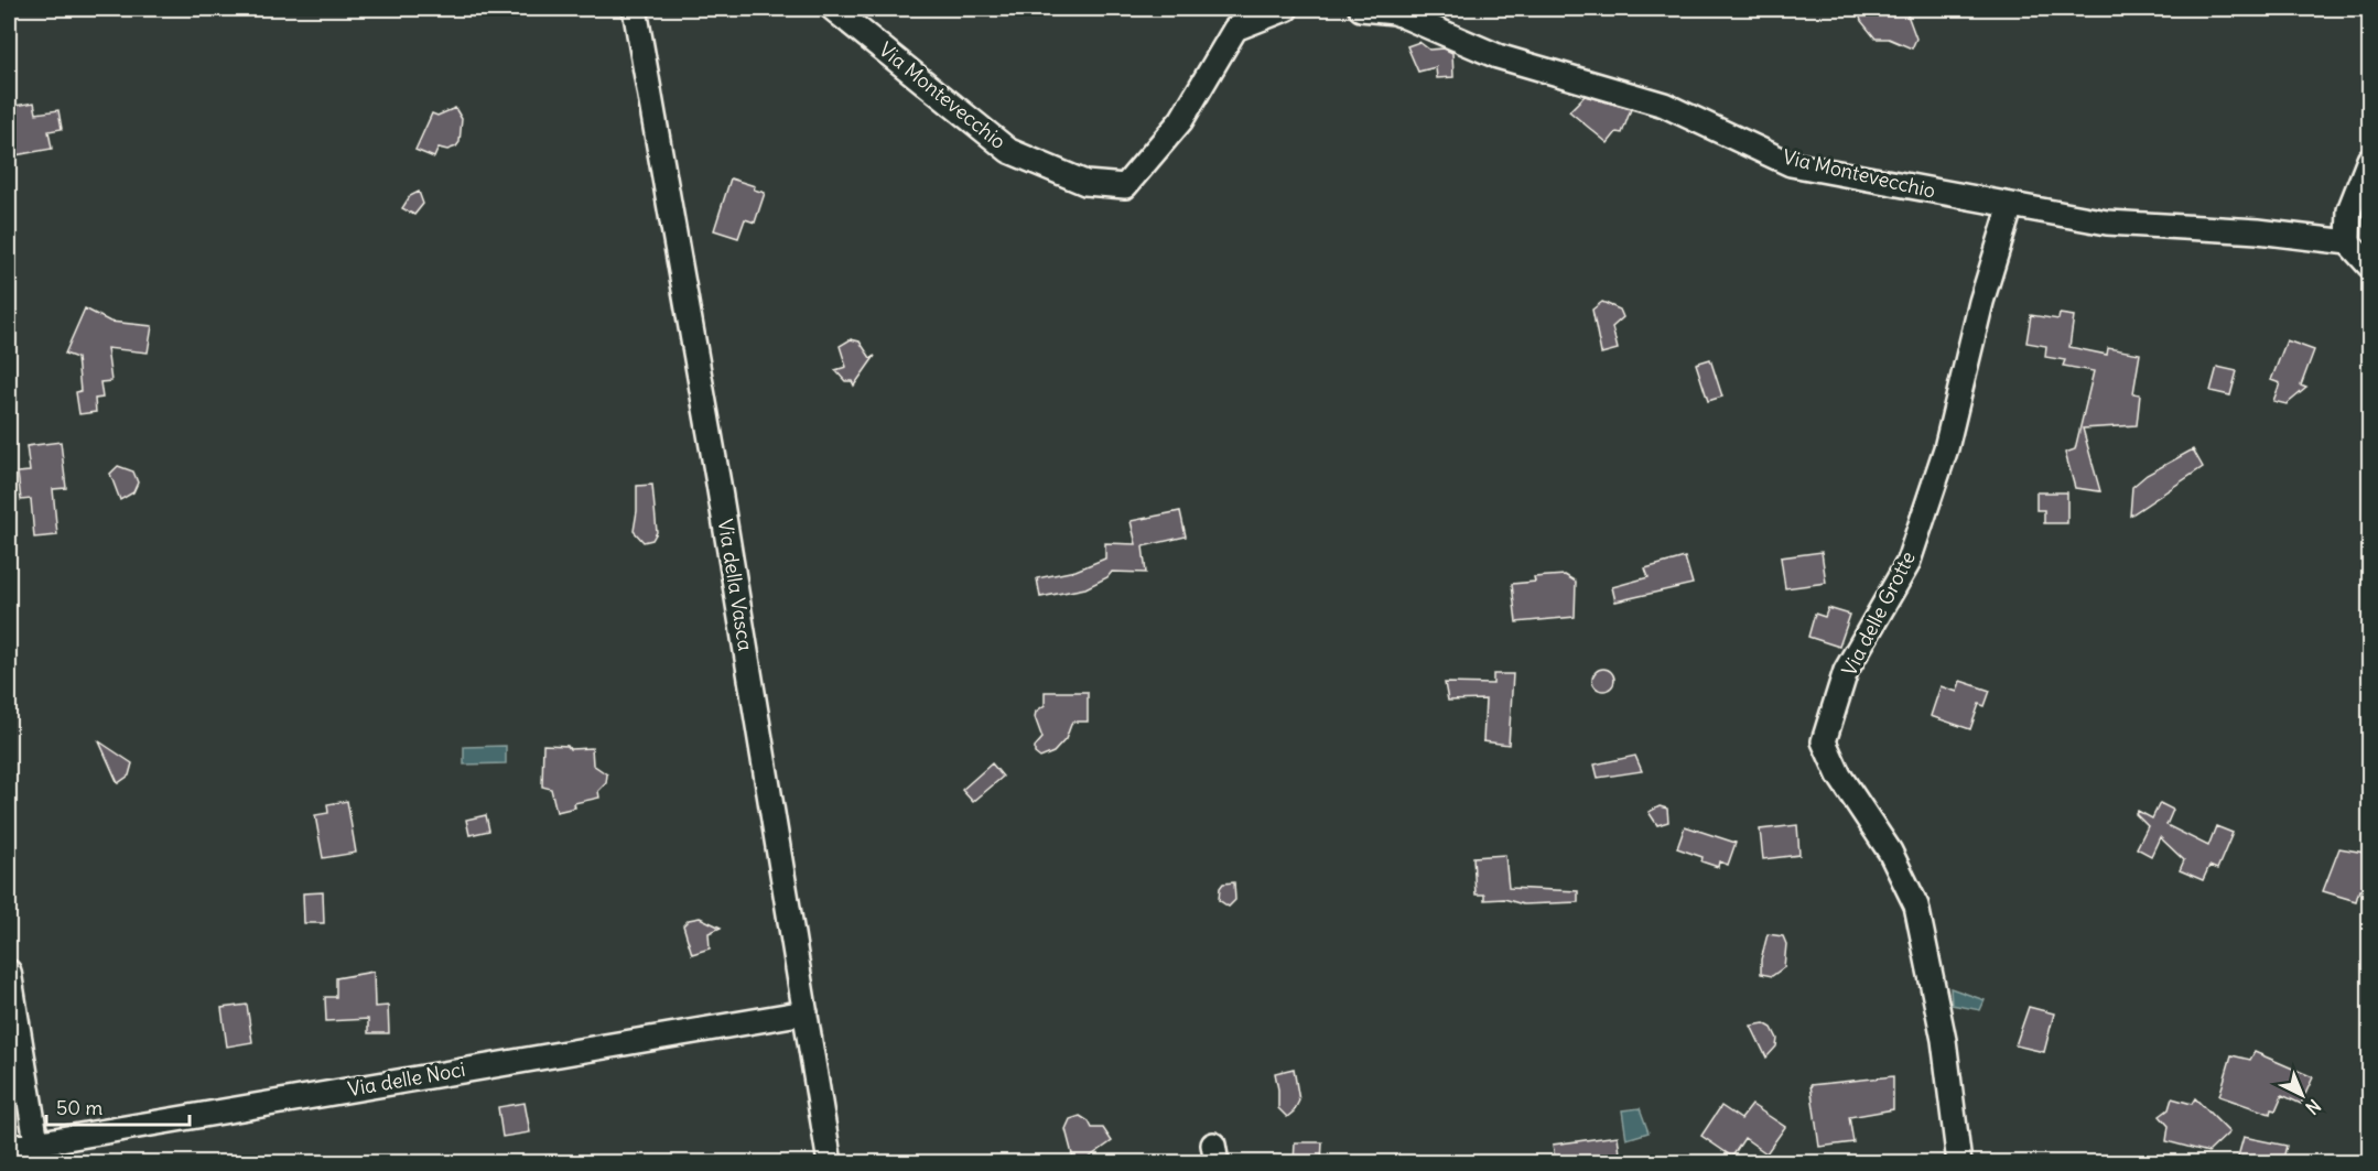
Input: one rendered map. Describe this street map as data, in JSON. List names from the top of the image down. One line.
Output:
{"streets":{"street":["Via Montevecchio","Via della Vasca","Via delle Grotte","Via delle Noci"]},"crossings":[["Via Montevecchio","Via delle Grotte"],["Via della Vasca","Via delle Noci"]],"scale_bar":"50 m","north":"bottom right"}
